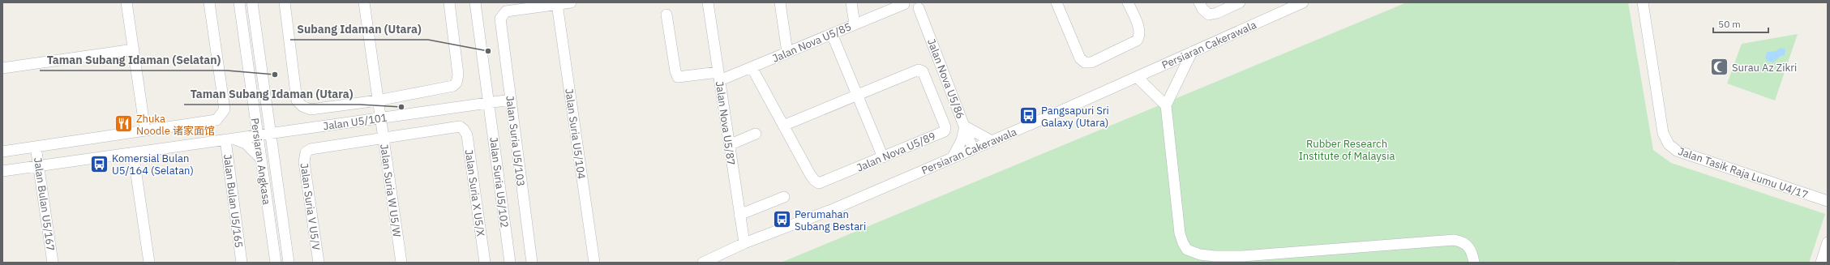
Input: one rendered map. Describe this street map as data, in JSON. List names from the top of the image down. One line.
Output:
{"streets":{"street":["Jalan Nova U5/85","Persiaran Cakerawala","Jalan Nova U5/86","Jalan U5/101","Jalan Nova U5/87","Jalan Suria U5/104","Jalan Suria U5/103","Jalan Nova U5/89","Persiaran Angkasa","Jalan Tasik Raja Lumu U4/17","Jalan Suria U5/102","Jalan Suria W U5/W","Jalan Suria X U5/X","Jalan Bulan U5/165","Jalan Bulan U5/167","Jalan Suria V U5/V"]},"crossings":[["Jalan Nova U5/85","Jalan Nova U5/87"],["Jalan Nova U5/85","Jalan Nova U5/89"],["Persiaran Cakerawala","Jalan Nova U5/86"],["Persiaran Cakerawala","Jalan Nova U5/87"],["Jalan U5/101","Jalan Suria U5/103"],["Jalan U5/101","Persiaran Angkasa"],["Jalan U5/101","Jalan Suria U5/102"],["Jalan U5/101","Jalan Suria W U5/W"],["Jalan U5/101","Jalan Bulan U5/165"],["Jalan U5/101","Jalan Bulan U5/167"],["Jalan Suria U5/104","Jalan Suria U5/103"],["Jalan Suria W U5/W","Jalan Suria X U5/X"],["Jalan Suria W U5/W","Jalan Suria V U5/V"],["Jalan Suria X U5/X","Jalan Suria V U5/V"]],"parks":["Rubber Research Institute of Malaysia"],"places":{"other":["Subang Idaman (Utara)","Taman Subang Idaman (Selatan)","Taman Subang Idaman (Utara)"],"mosque":["Surau Az Zikri"],"bus stop":["Pangsapuri Sri Galaxy (Utara)","Komersial Bulan U5/164 (Selatan)","Perumahan Subang Bestari"],"restaurant":["Zhuka Noodle 诸家面馆"]},"scale_bar":"50 m"}
